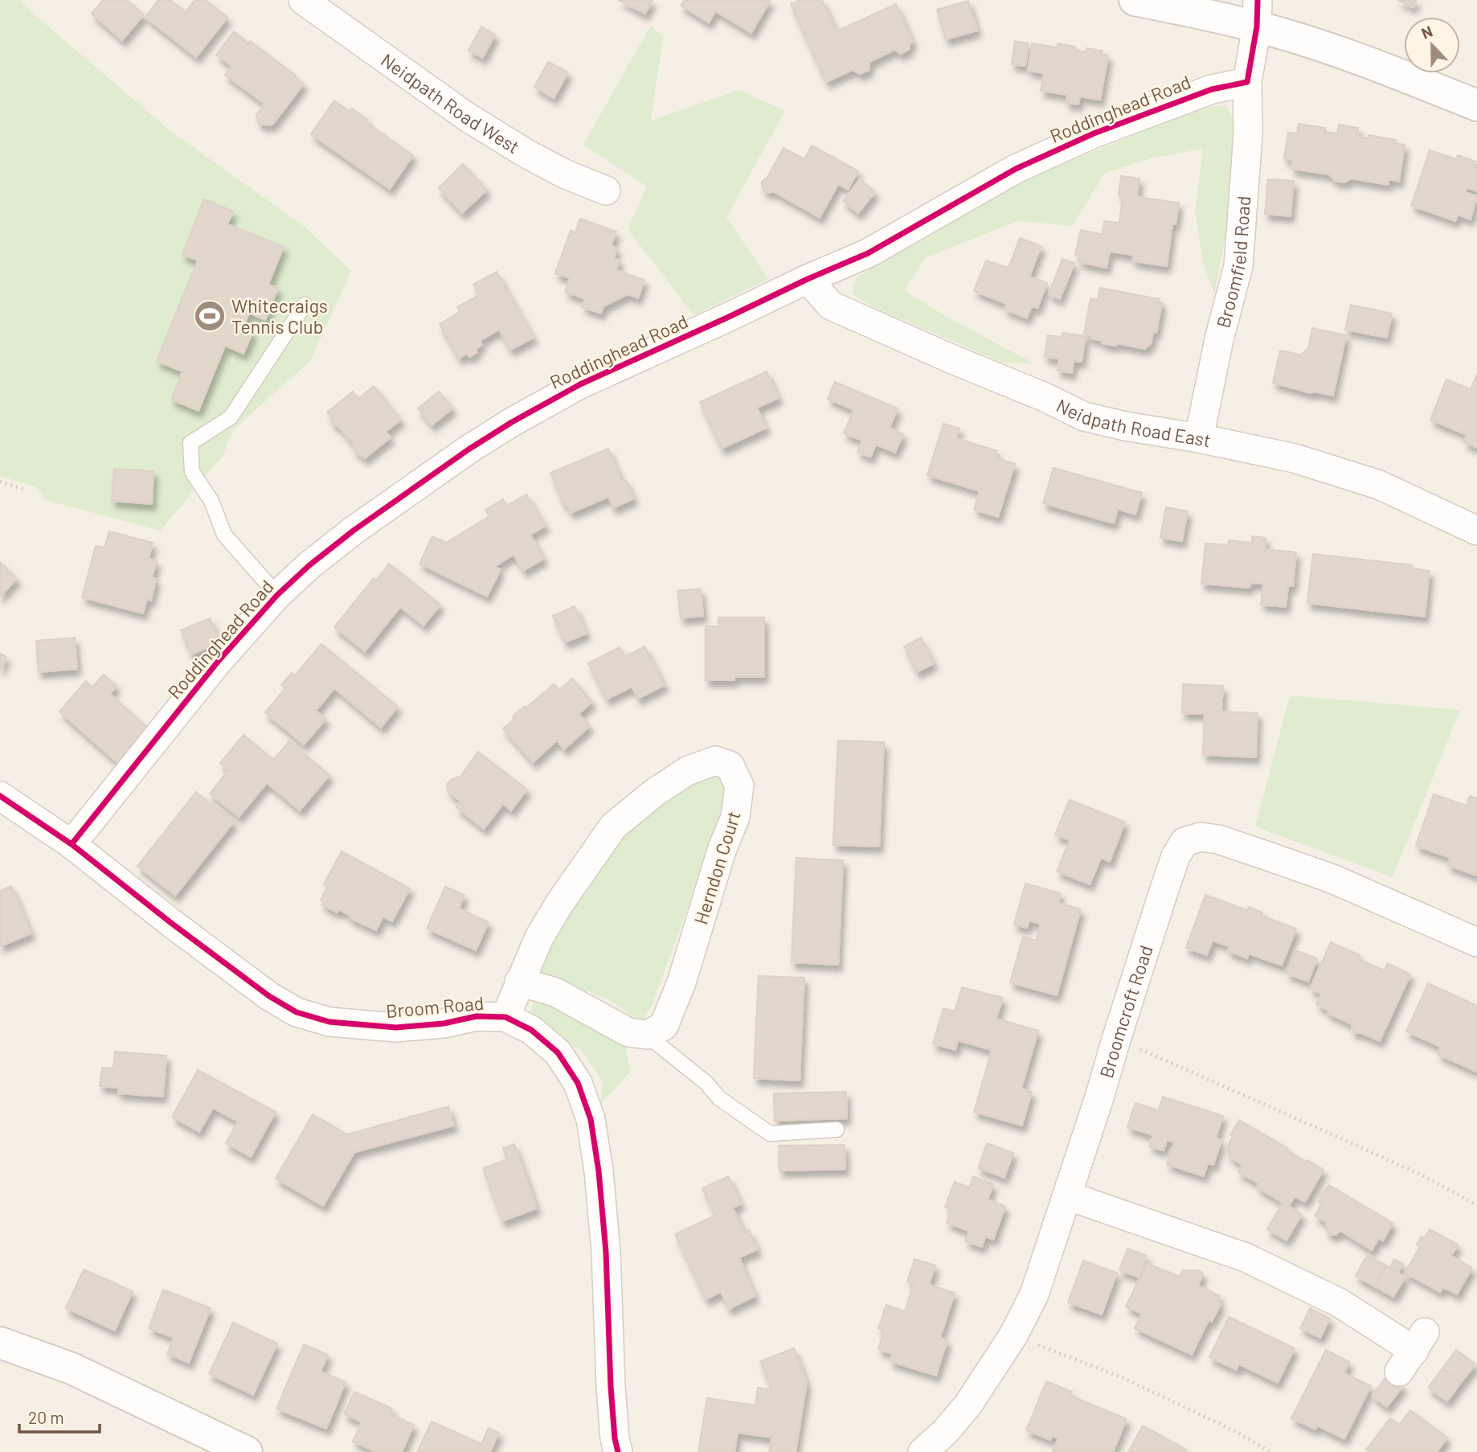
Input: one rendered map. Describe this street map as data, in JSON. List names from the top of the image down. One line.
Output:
{"streets":{"street":["Neidpath Road West","Roddinghead Road","Broomfield Road","Neidpath Road East","Herndon Court","Broom Road","Broomcroft Road"]},"crossings":[["Roddinghead Road","Broomfield Road"],["Roddinghead Road","Neidpath Road East"],["Roddinghead Road","Broom Road"],["Broomfield Road","Neidpath Road East"],["Herndon Court","Broom Road"]],"places":{"sports":["Whitecraigs Tennis Club"]},"scale_bar":"20 m","north":"top"}
